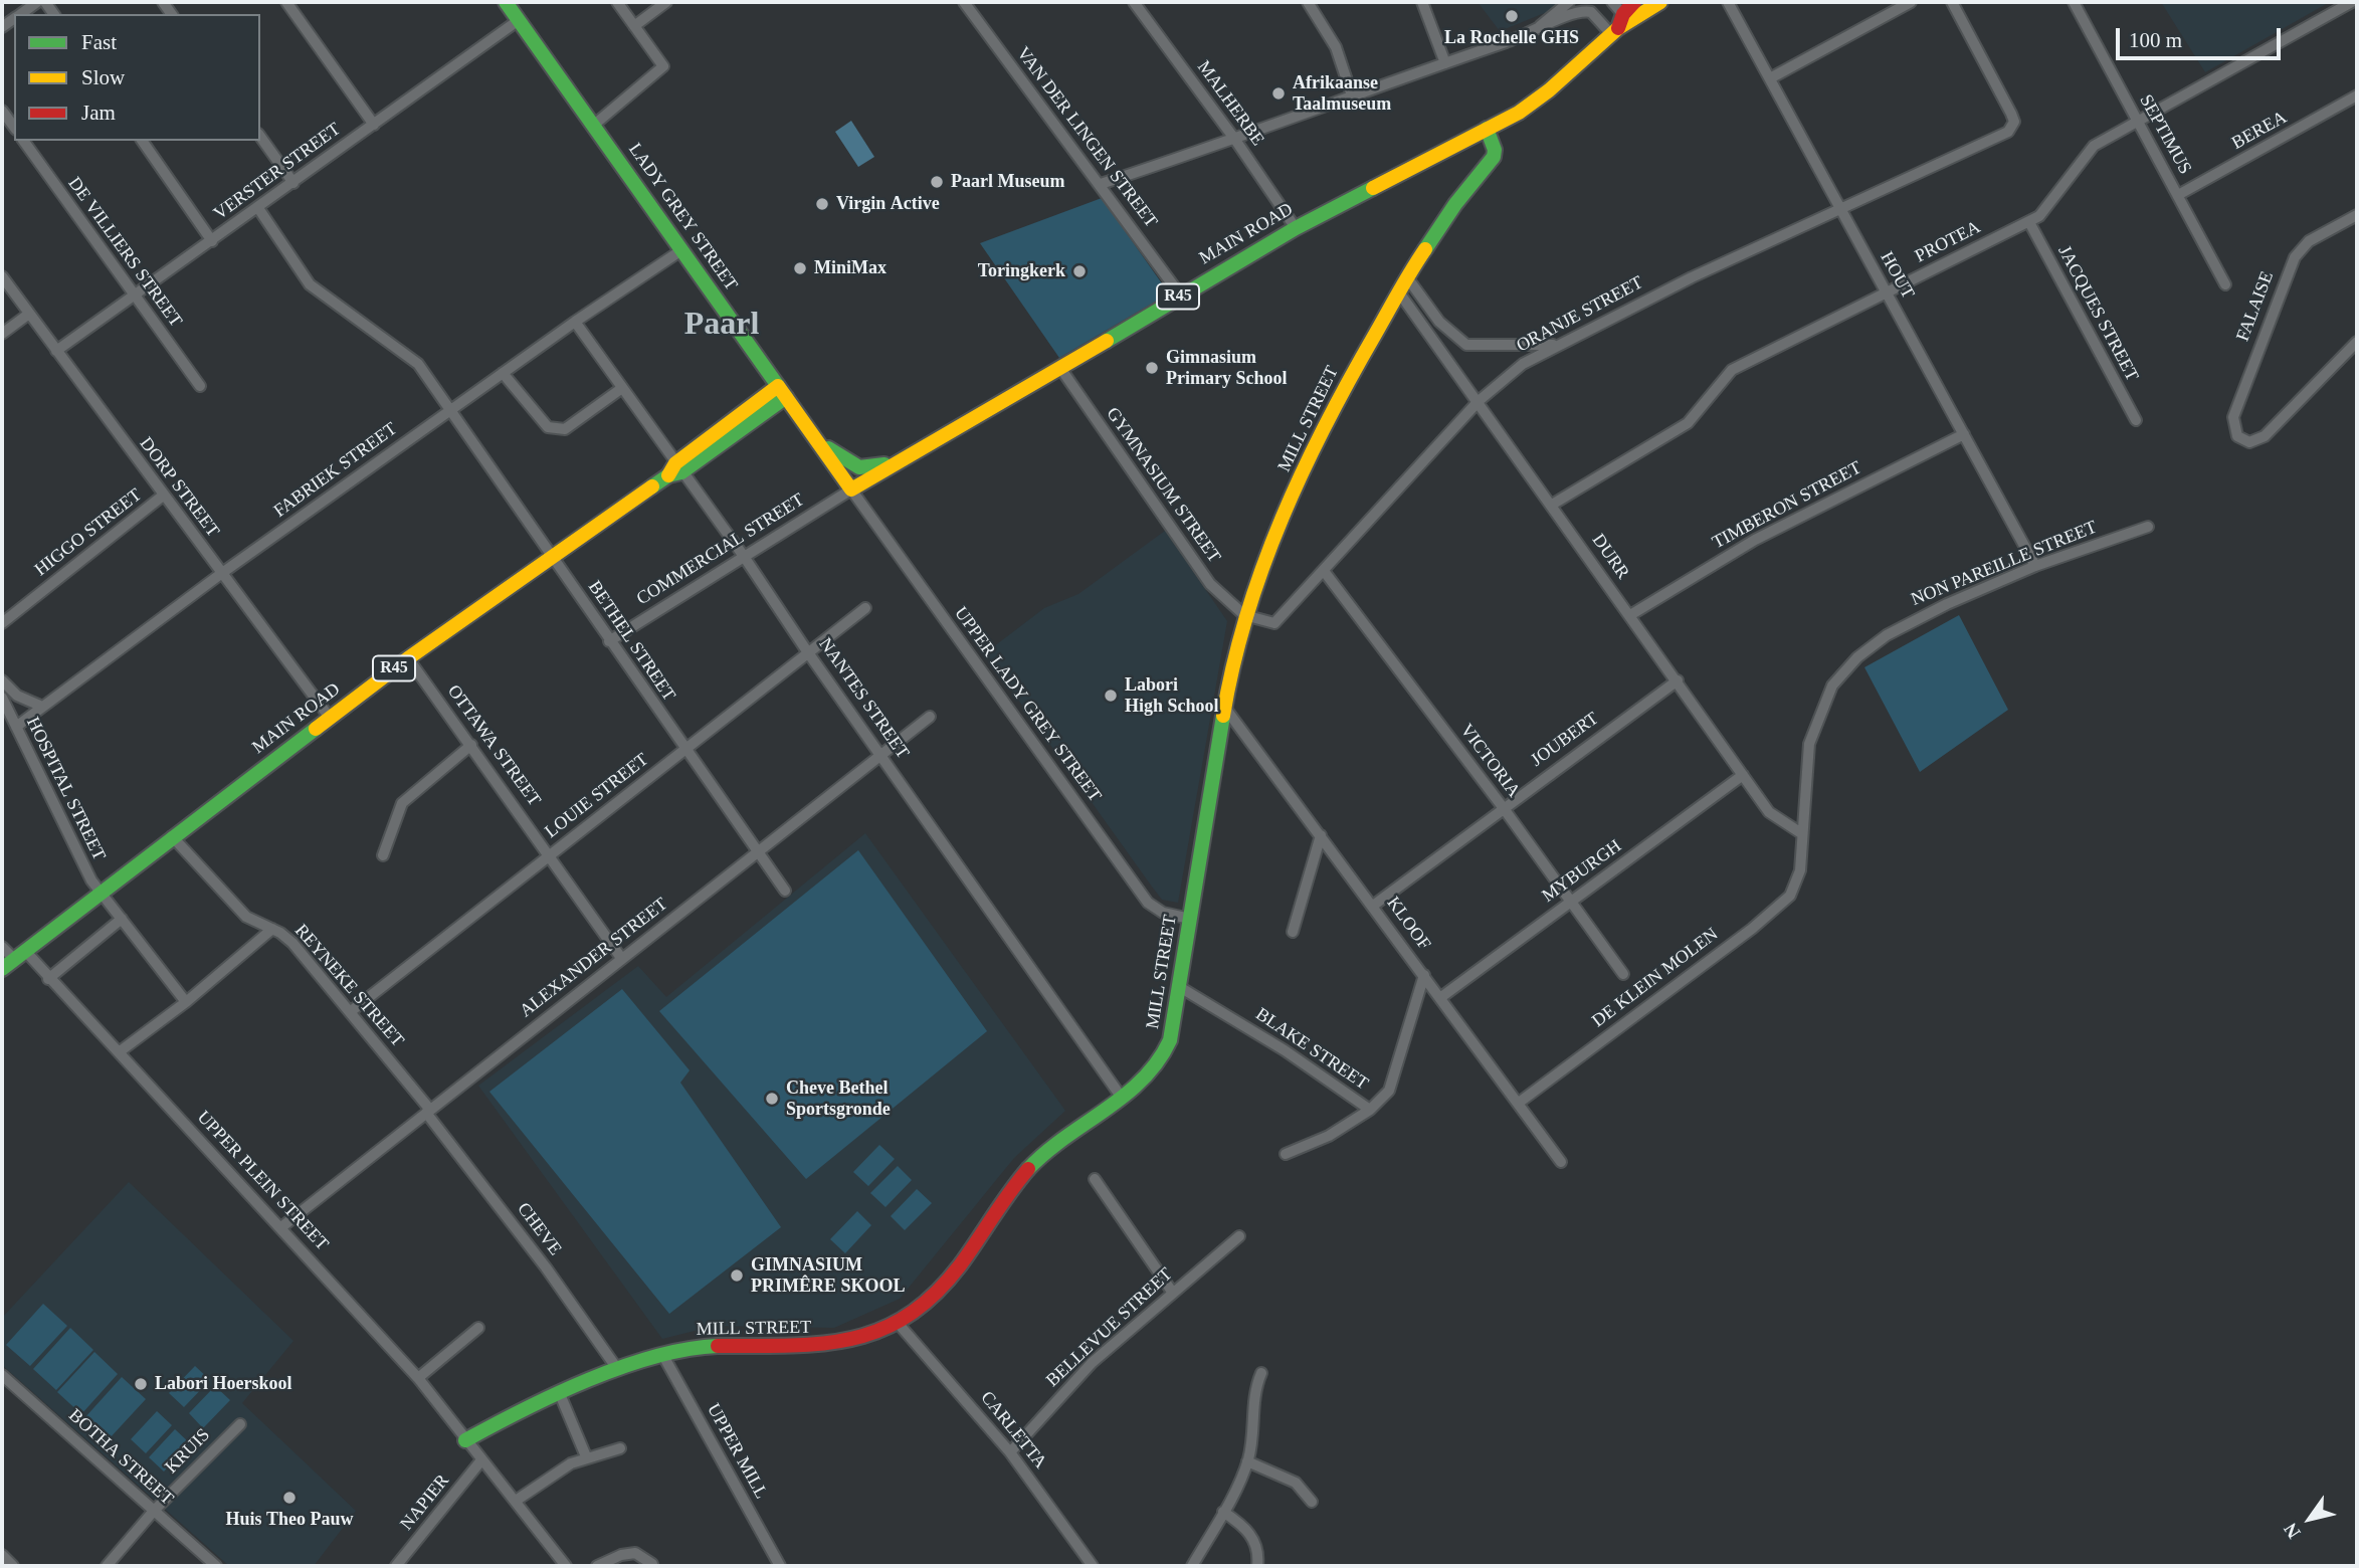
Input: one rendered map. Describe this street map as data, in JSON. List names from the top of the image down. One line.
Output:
{"streets":{"main road":["LADY GREY STREET","MAIN ROAD","R45","MILL STREET"],"street":["MALHERBE","BEREA","SEPTIMUS","VAN DER LINGEN STREET","VERSTER STREET","PROTEA","DE VILLIERS STREET","HOUT","FALAISE","JACQUES STREET","ORANJE STREET","FABRIEK STREET","GYMNASIUM STREET","DORP STREET","TIMBERON STREET","HIGGO STREET","COMMERCIAL STREET","DURR","NON PAREILLE STREET","BETHEL STREET","NANTES STREET","UPPER LADY GREY STREET","JOUBERT","OTTAWA STREET","VICTORIA","HOSPITAL STREET","LOUIE STREET","MYBURGH","KLOOF","ALEXANDER STREET","DE KLEIN MOLEN","REYNEKE STREET","BLAKE STREET","UPPER PLEIN STREET","CHEVE","BELLEVUE STREET","CARLETTA","KRUIS","UPPER MILL","BOTHA STREET","NAPIER"]},"crossings":[["MALHERBE","MAIN ROAD"],["BEREA","SEPTIMUS"],["SEPTIMUS","PROTEA"],["VAN DER LINGEN STREET","MAIN ROAD"],["VERSTER STREET","LADY GREY STREET"],["VERSTER STREET","DE VILLIERS STREET"],["VERSTER STREET","DORP STREET"],["VERSTER STREET","BETHEL STREET"],["LADY GREY STREET","MAIN ROAD"],["LADY GREY STREET","R45"],["LADY GREY STREET","FABRIEK STREET"],["LADY GREY STREET","COMMERCIAL STREET"],["LADY GREY STREET","UPPER LADY GREY STREET"],["MAIN ROAD","R45"],["MAIN ROAD","MILL STREET"],["MAIN ROAD","GYMNASIUM STREET"],["MAIN ROAD","DORP STREET"],["MAIN ROAD","COMMERCIAL STREET"],["MAIN ROAD","BETHEL STREET"],["MAIN ROAD","NANTES STREET"],["MAIN ROAD","UPPER LADY GREY STREET"],["MAIN ROAD","OTTAWA STREET"],["MAIN ROAD","HOSPITAL STREET"],["MAIN ROAD","REYNEKE STREET"],["MAIN ROAD","UPPER PLEIN STREET"],["PROTEA","HOUT"],["PROTEA","JACQUES STREET"],["PROTEA","DURR"],["HOUT","ORANJE STREET"],["HOUT","TIMBERON STREET"],["HOUT","NON PAREILLE STREET"],["R45","NANTES STREET"],["ORANJE STREET","MILL STREET"],["ORANJE STREET","GYMNASIUM STREET"],["ORANJE STREET","DURR"],["ORANJE STREET","VICTORIA"],["MILL STREET","GYMNASIUM STREET"],["MILL STREET","DURR"],["MILL STREET","NANTES STREET"],["MILL STREET","UPPER LADY GREY STREET"],["MILL STREET","KLOOF"],["MILL STREET","BLAKE STREET"],["MILL STREET","UPPER PLEIN STREET"],["MILL STREET","CHEVE"],["MILL STREET","CARLETTA"],["MILL STREET","UPPER MILL"],["FABRIEK STREET","DORP STREET"],["FABRIEK STREET","BETHEL STREET"],["FABRIEK STREET","NANTES STREET"],["FABRIEK STREET","HOSPITAL STREET"],["DORP STREET","HIGGO STREET"],["TIMBERON STREET","DURR"],["COMMERCIAL STREET","BETHEL STREET"],["COMMERCIAL STREET","NANTES STREET"],["COMMERCIAL STREET","UPPER LADY GREY STREET"],["DURR","NON PAREILLE STREET"],["DURR","JOUBERT"],["DURR","MYBURGH"],["NON PAREILLE STREET","DE KLEIN MOLEN"],["BETHEL STREET","LOUIE STREET"],["BETHEL STREET","ALEXANDER STREET"],["NANTES STREET","LOUIE STREET"],["NANTES STREET","ALEXANDER STREET"],["JOUBERT","VICTORIA"],["JOUBERT","KLOOF"],["OTTAWA STREET","LOUIE STREET"],["OTTAWA STREET","ALEXANDER STREET"],["VICTORIA","MYBURGH"],["LOUIE STREET","REYNEKE STREET"],["MYBURGH","KLOOF"],["KLOOF","DE KLEIN MOLEN"],["KLOOF","BLAKE STREET"],["ALEXANDER STREET","REYNEKE STREET"],["ALEXANDER STREET","UPPER PLEIN STREET"],["ALEXANDER STREET","CHEVE"],["REYNEKE STREET","CHEVE"],["UPPER PLEIN STREET","NAPIER"],["BELLEVUE STREET","CARLETTA"],["KRUIS","BOTHA STREET"]],"districts":["Paarl"],"places":["La Rochelle GHS","Afrikaanse Taalmuseum","Paarl Museum","Virgin Active","MiniMax","Toringkerk","Gimnasium Primary School","Labori High School","Cheve Bethel Sportsgronde","GIMNASIUM PRIMÊRE SKOOL","Labori Hoerskool","Huis Theo Pauw"],"legend":["Fast","Slow","Jam"],"scale_bar":"100 m","north":"bottom left"}
